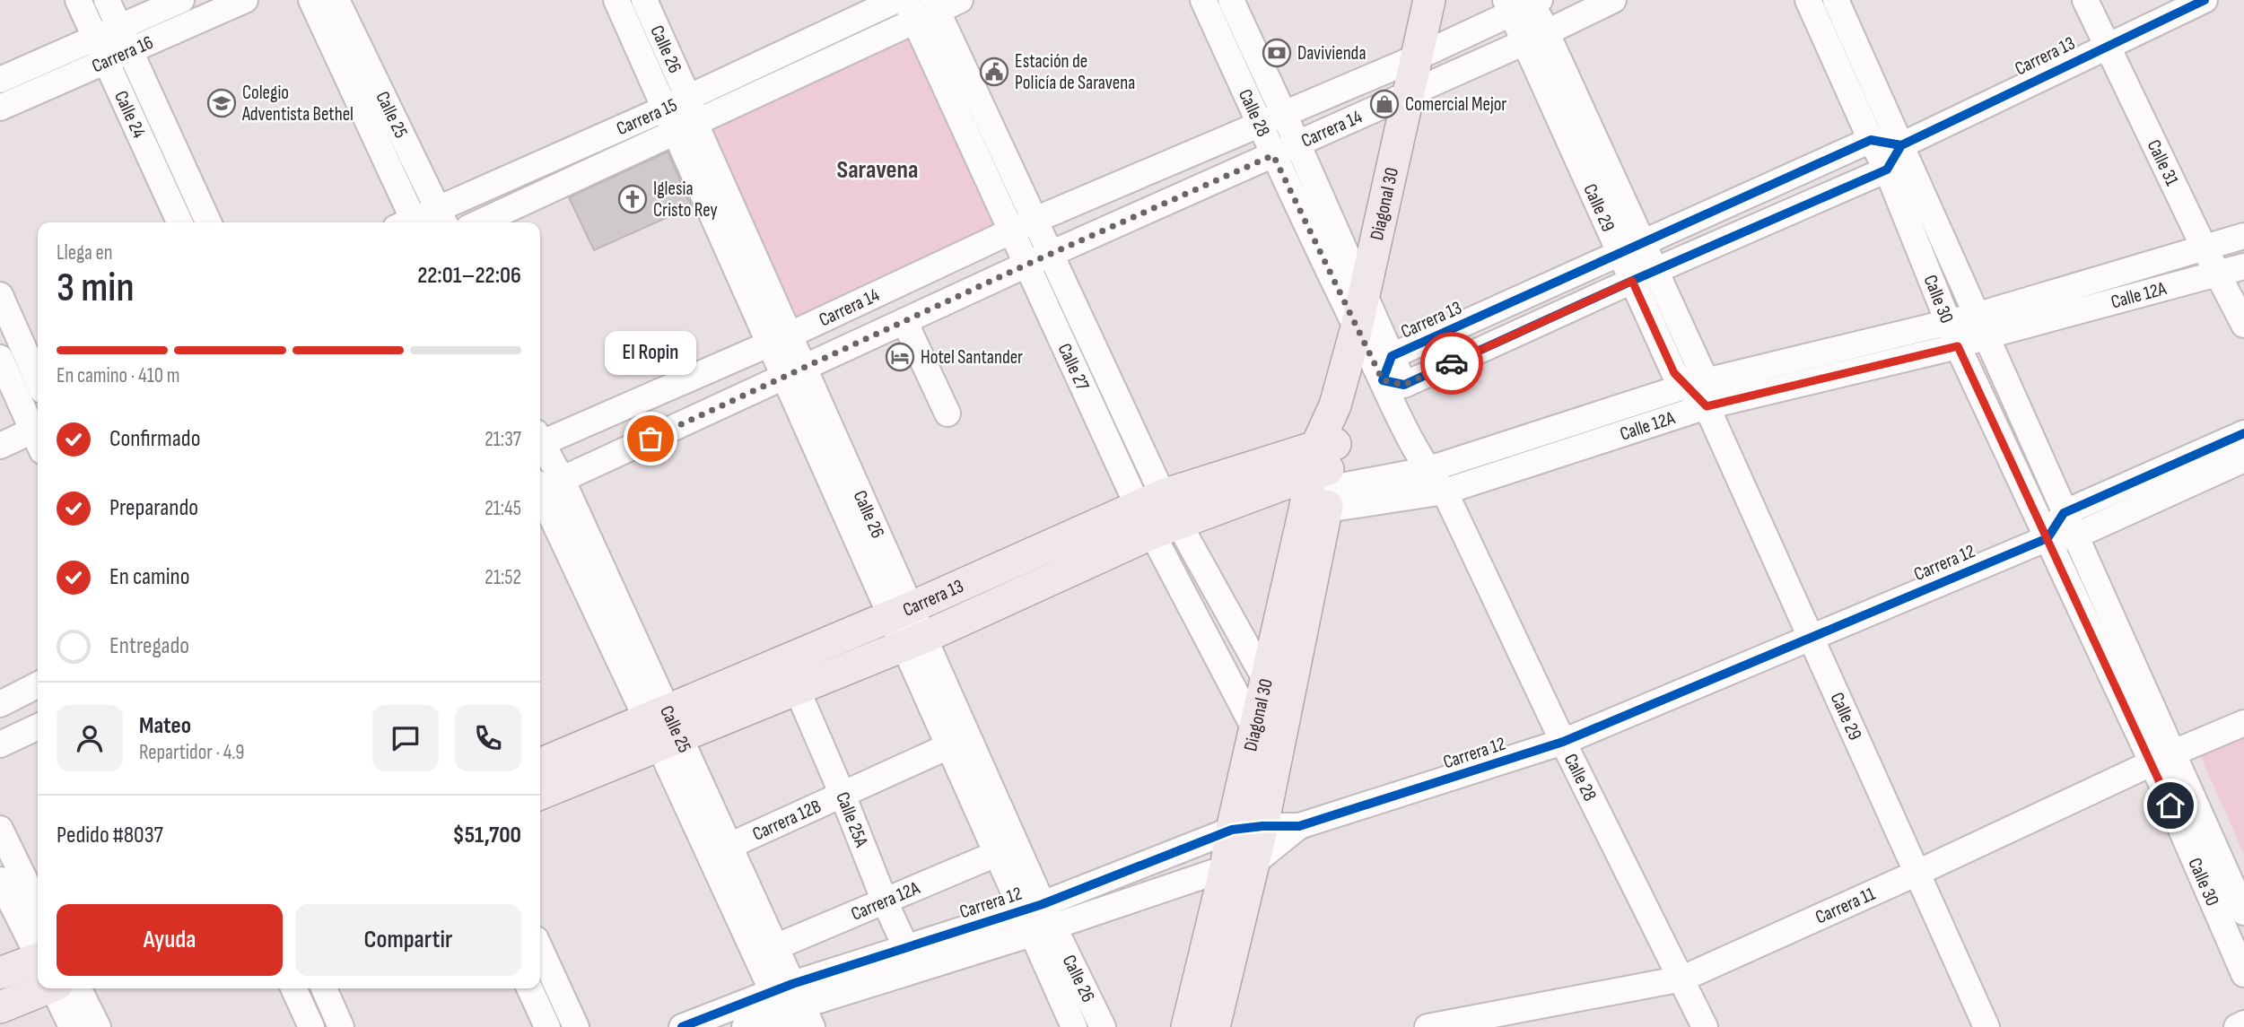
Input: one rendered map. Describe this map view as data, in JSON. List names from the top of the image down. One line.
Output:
{"streets":{"main road":["Carrera 13","Diagonal 30"],"street":["Calle 26","Carrera 16","Calle 28","Calle 24","Calle 25","Carrera 15","Carrera 14","Calle 31","Calle 29","Calle 12A","Calle 30","Calle 27","Carrera 12","Calle 25A","Carrera 12B","Carrera 12A","Carrera 11"]},"crossings":[["Calle 26","Carrera 13"],["Calle 26","Carrera 15"],["Calle 26","Carrera 14"],["Calle 26","Carrera 12"],["Calle 26","Carrera 12B"],["Calle 26","Carrera 12A"],["Carrera 16","Calle 24"],["Carrera 13","Calle 28"],["Carrera 13","Calle 25"],["Carrera 13","Calle 31"],["Carrera 13","Diagonal 30"],["Carrera 13","Calle 29"],["Carrera 13","Calle 12A"],["Carrera 13","Calle 30"],["Carrera 13","Calle 27"],["Carrera 13","Calle 25A"],["Calle 28","Carrera 14"],["Calle 28","Diagonal 30"],["Calle 28","Calle 12A"],["Calle 28","Carrera 12"],["Calle 28","Carrera 11"],["Calle 25","Carrera 15"],["Calle 25","Carrera 14"],["Calle 25","Carrera 12"],["Calle 25","Carrera 12B"],["Calle 25","Carrera 12A"],["Carrera 15","Calle 27"],["Carrera 14","Diagonal 30"],["Carrera 14","Calle 29"],["Carrera 14","Calle 27"],["Calle 31","Calle 12A"],["Diagonal 30","Calle 12A"],["Diagonal 30","Calle 27"],["Diagonal 30","Carrera 12"],["Calle 29","Calle 12A"],["Calle 29","Carrera 12"],["Calle 29","Carrera 11"],["Calle 12A","Calle 30"],["Calle 30","Carrera 12"],["Calle 30","Carrera 11"],["Carrera 12","Calle 25A"],["Calle 25A","Carrera 12B"],["Calle 25A","Carrera 12A"]],"districts":["Saravena"],"places":{"bank":["Davivienda"],"public building":["Estación de Policía de Saravena"],"school or university":["Colegio Adventista Bethel"],"shop":["Comercial Mejor"],"church":["Iglesia Cristo Rey"],"hotel":["Hotel Santander"],"other":["El Ropin"]},"page":{"heading":["3 min","Llega en","22:01–22:06"],"panel":["Mateo","Repartidor · 4.9","Pedido #8037","$51,700"],"bar":"En camino · 410 m","bubble":"El Ropin","list":[["Confirmado","21:37"],["Preparando","21:45"],["En camino","21:52"],"Entregado"],"buttons":["Ayuda","Compartir"]}}
